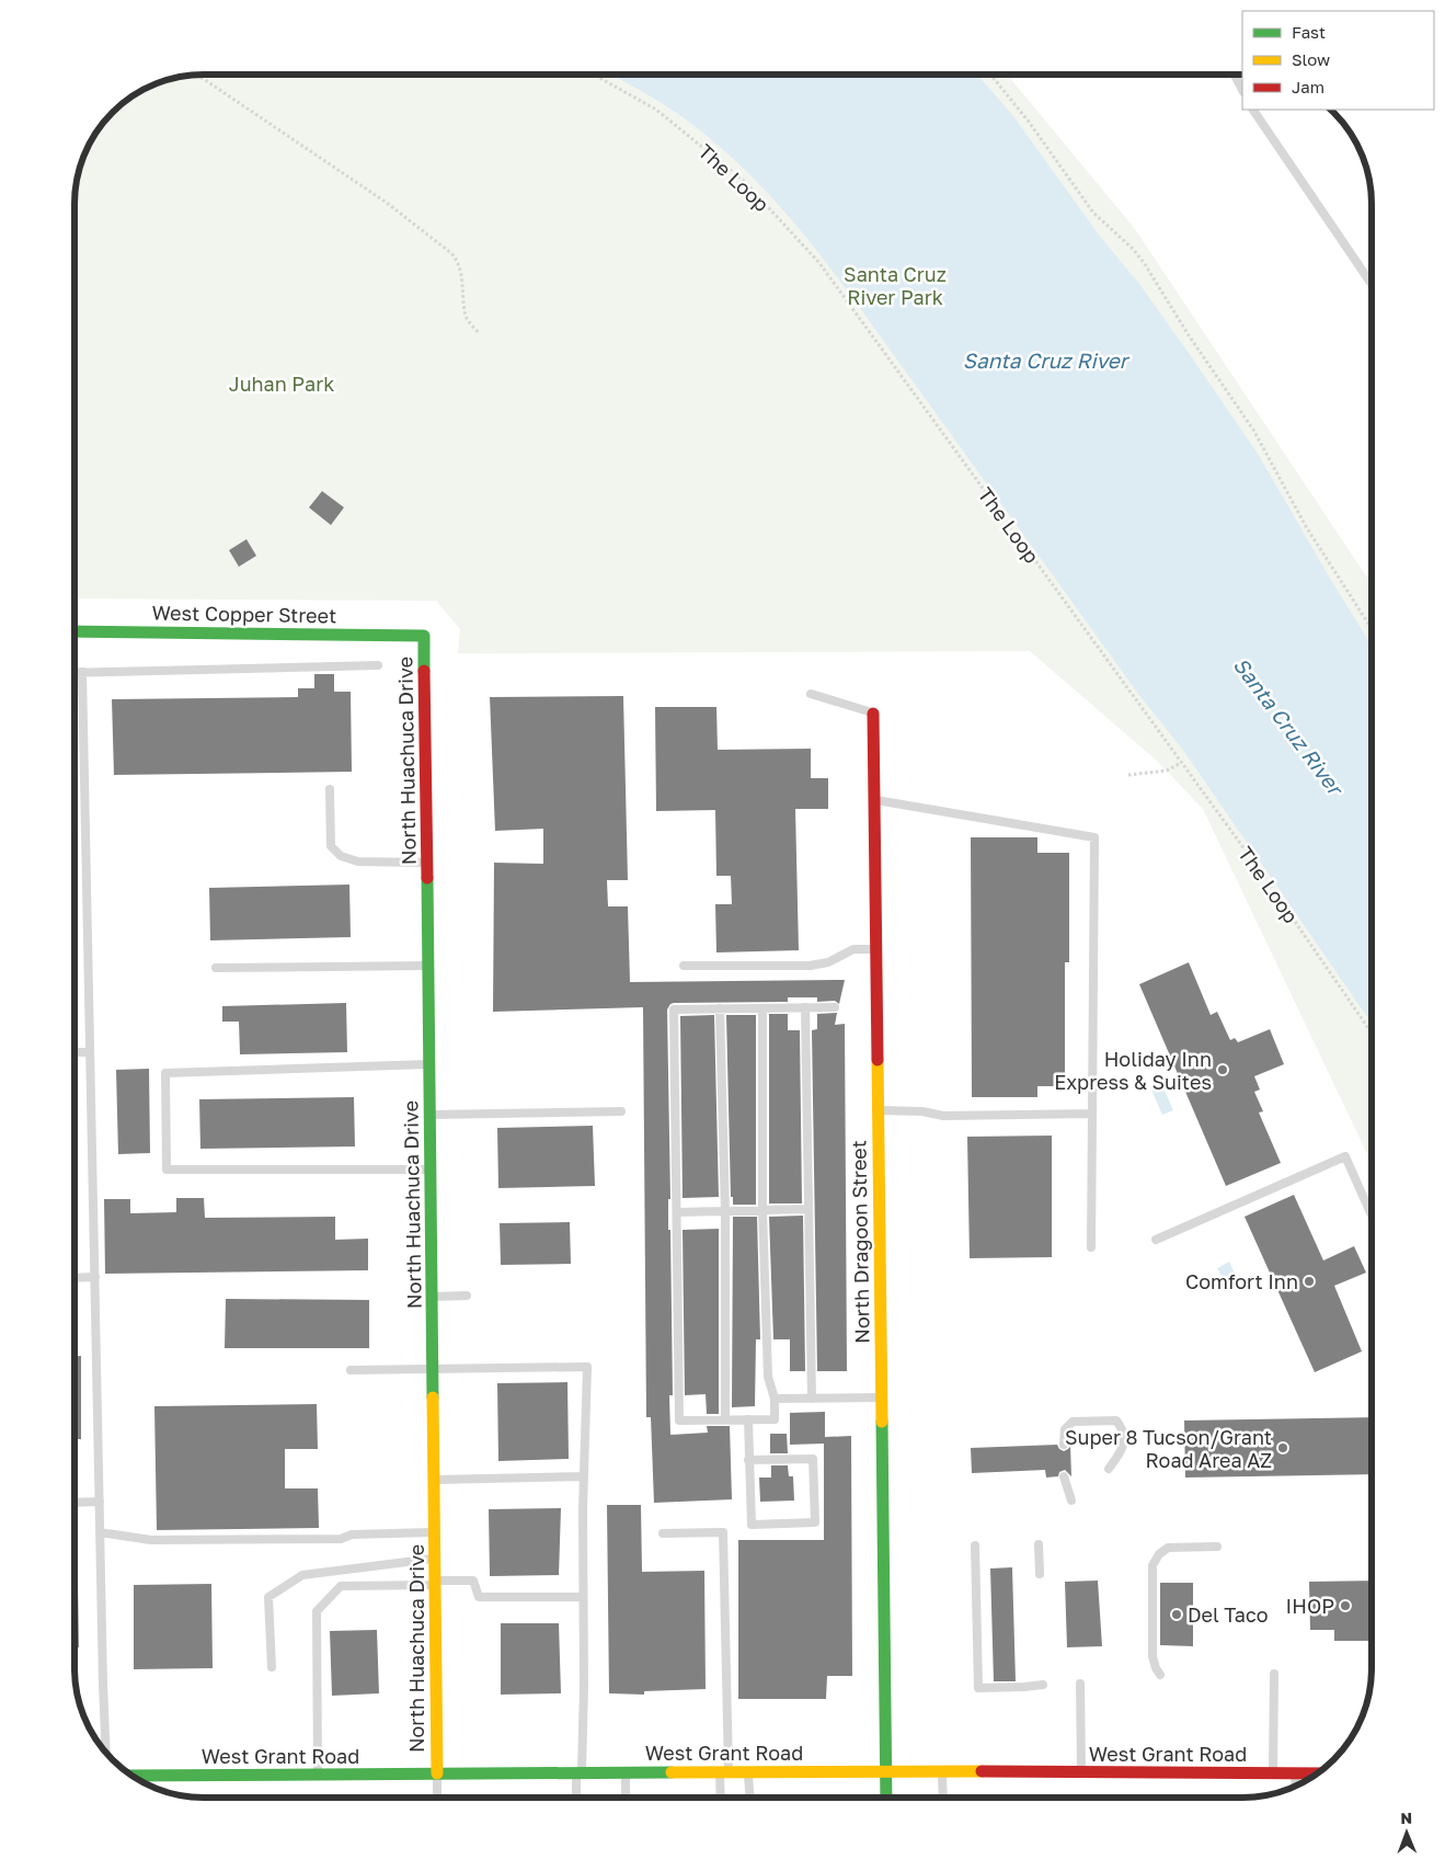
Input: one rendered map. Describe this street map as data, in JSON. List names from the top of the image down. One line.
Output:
{"streets":{"street":["West Copper Street","North Huachuca Drive","North Dragoon Street","West Grant Road"],"path":["The Loop"]},"crossings":[["West Copper Street","North Huachuca Drive"],["North Huachuca Drive","West Grant Road"],["North Dragoon Street","West Grant Road"]],"water":["Santa Cruz River"],"parks":["Santa Cruz River Park","Juhan Park"],"places":["Holiday Inn Express & Suites","Comfort Inn","Super 8 Tucson/Grant Road Area AZ","IHOP","Del Taco"],"legend":["Fast","Slow","Jam"],"north":"top"}
